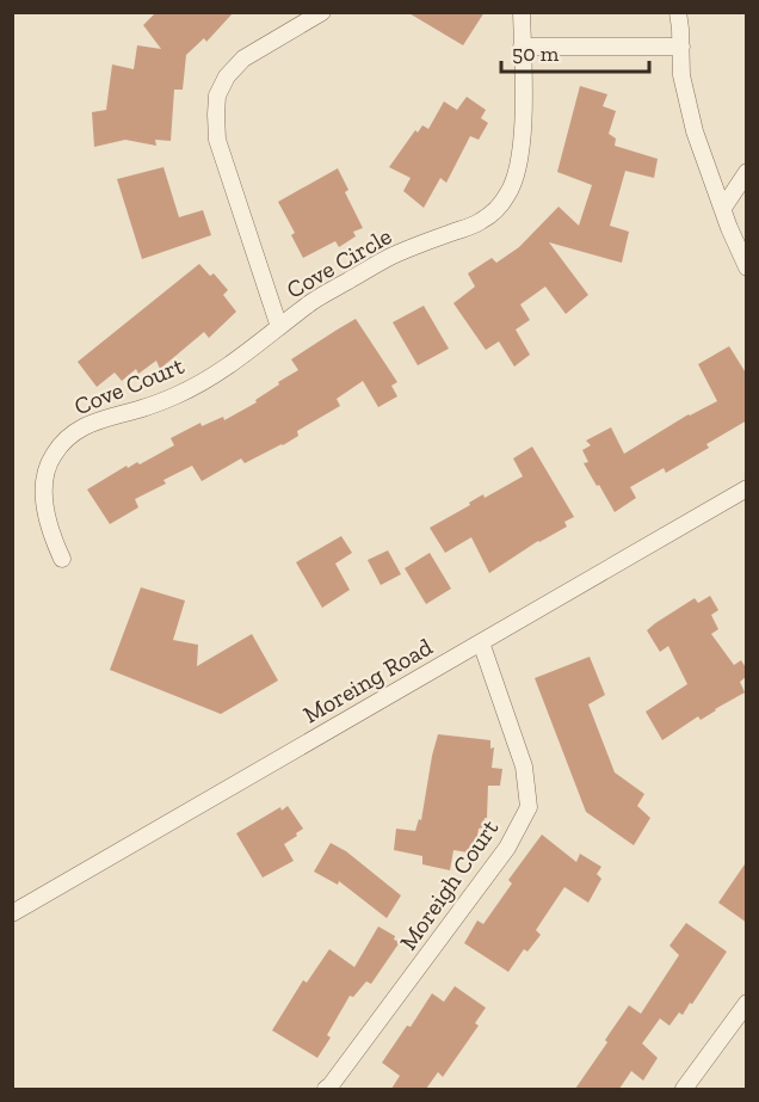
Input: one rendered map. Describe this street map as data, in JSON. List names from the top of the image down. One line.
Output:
{"streets":{"street":["Cove Circle","Cove Court","Moreing Road","Moreigh Court"]},"crossings":[["Cove Circle","Cove Court"],["Moreing Road","Moreigh Court"]],"scale_bar":"50 m"}
